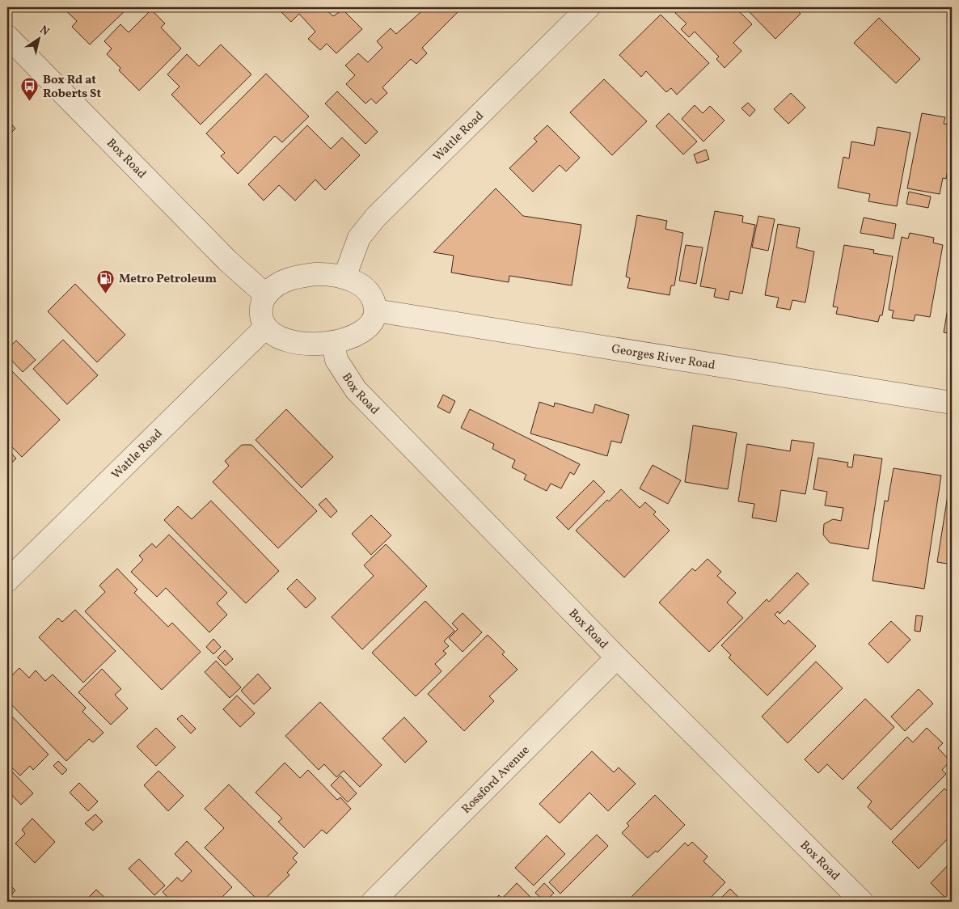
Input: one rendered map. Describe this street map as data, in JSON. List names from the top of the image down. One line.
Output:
{"streets":{"street":["Wattle Road","Box Road","Georges River Road","Rossford Avenue"]},"crossings":[["Wattle Road","Box Road"],["Wattle Road","Georges River Road"],["Box Road","Georges River Road"],["Box Road","Rossford Avenue"]],"places":{"bus stop":["Box Rd at Roberts St"],"fuel station":["Metro Petroleum"]},"north":"top right"}
